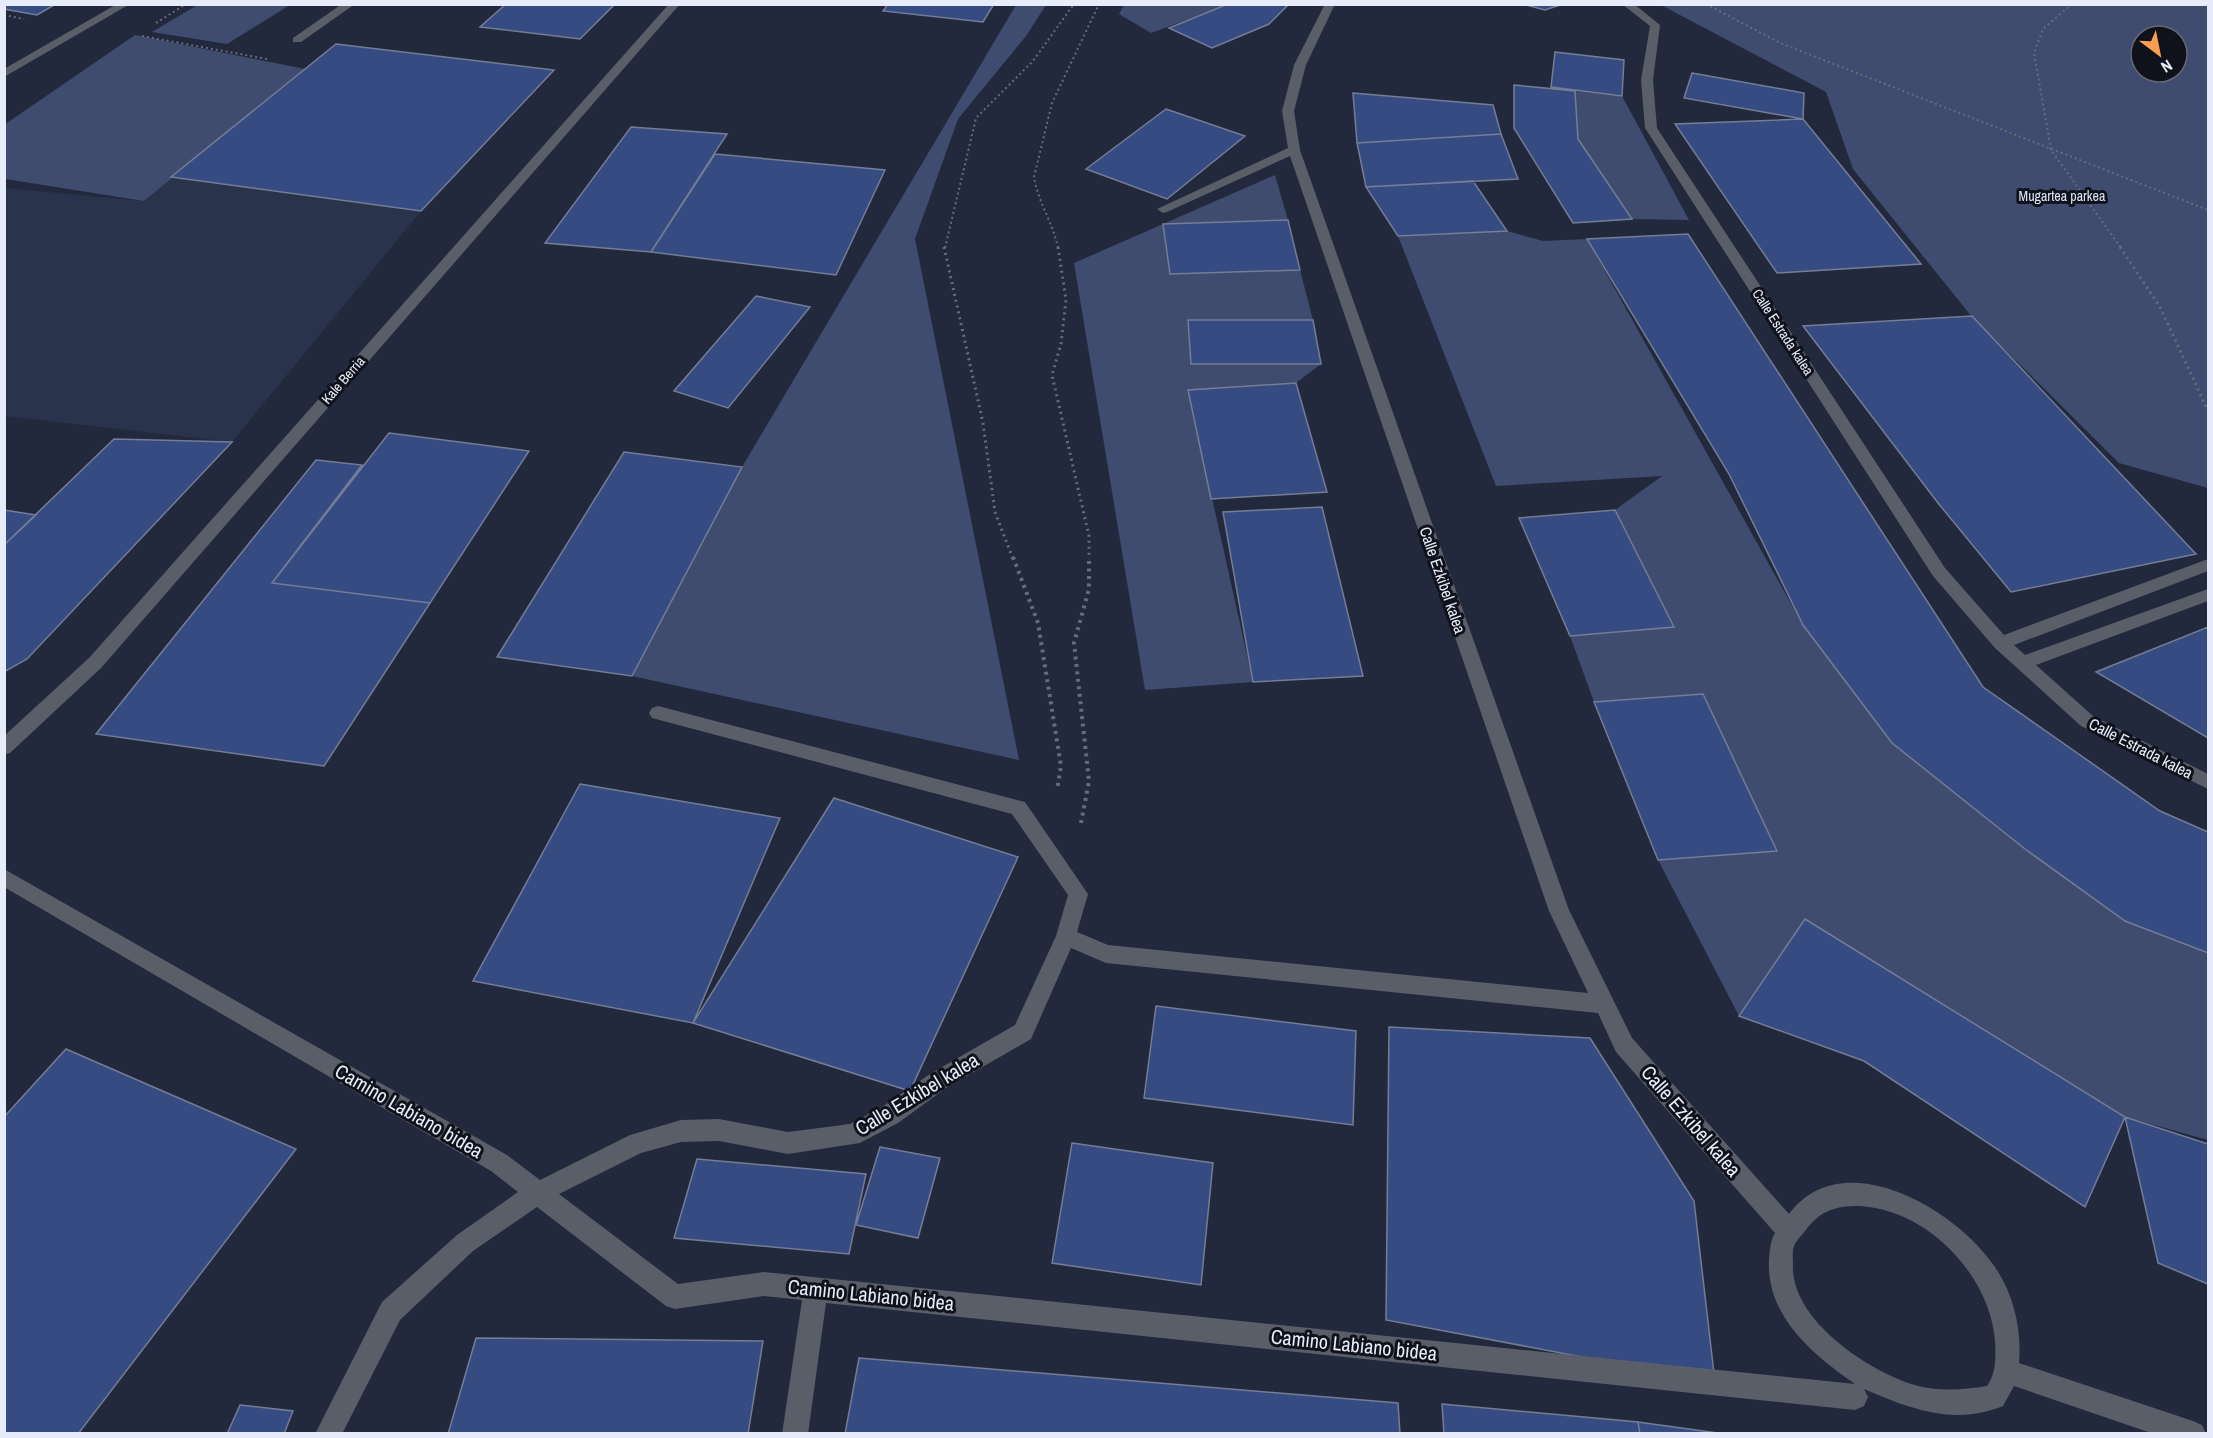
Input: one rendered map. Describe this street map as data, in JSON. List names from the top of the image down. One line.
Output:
{"streets":{"street":["Calle Estrada kalea","Kale Berria","Calle Ezkibel kalea","Camino Labiano bidea"]},"crossings":[["Calle Ezkibel kalea","Camino Labiano bidea"]],"parks":["Mugartea parkea"],"north":"bottom right"}
